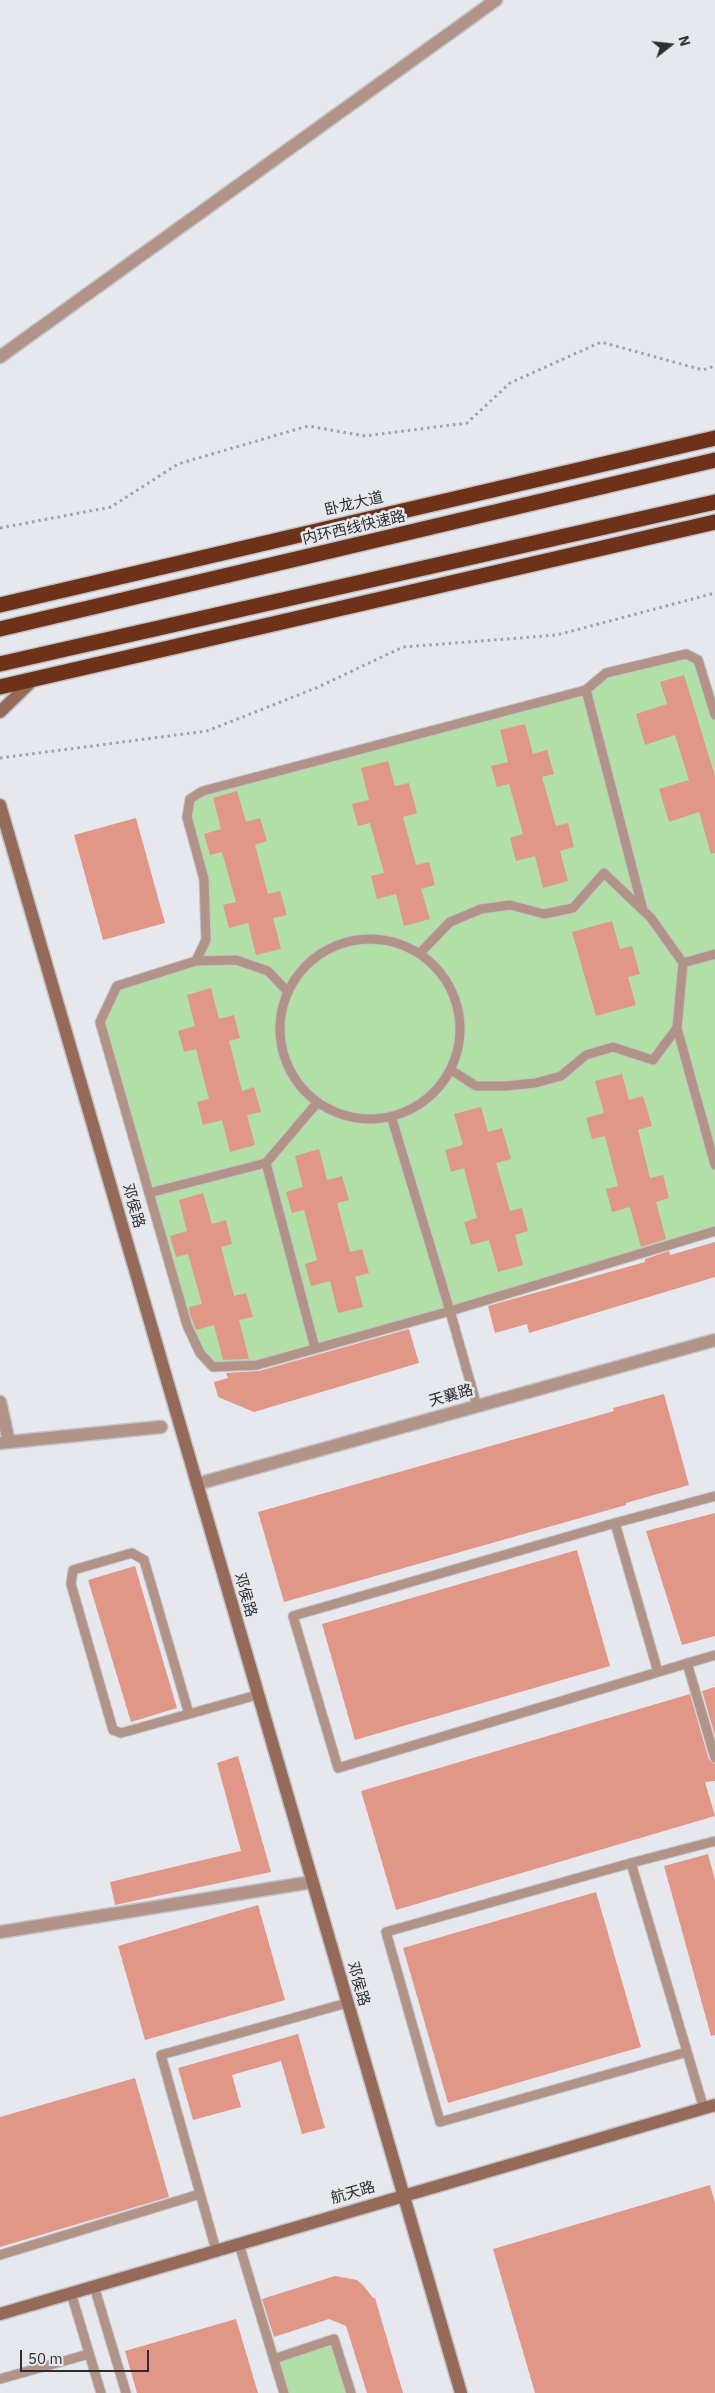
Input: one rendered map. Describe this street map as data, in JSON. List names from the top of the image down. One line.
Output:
{"streets":{"highway":["卧龙大道","内环西线快速路"],"street":["邓侯路","天襄路","航天路"]},"crossings":[["邓侯路","天襄路"],["邓侯路","航天路"]],"scale_bar":"50 m","north":"right"}
